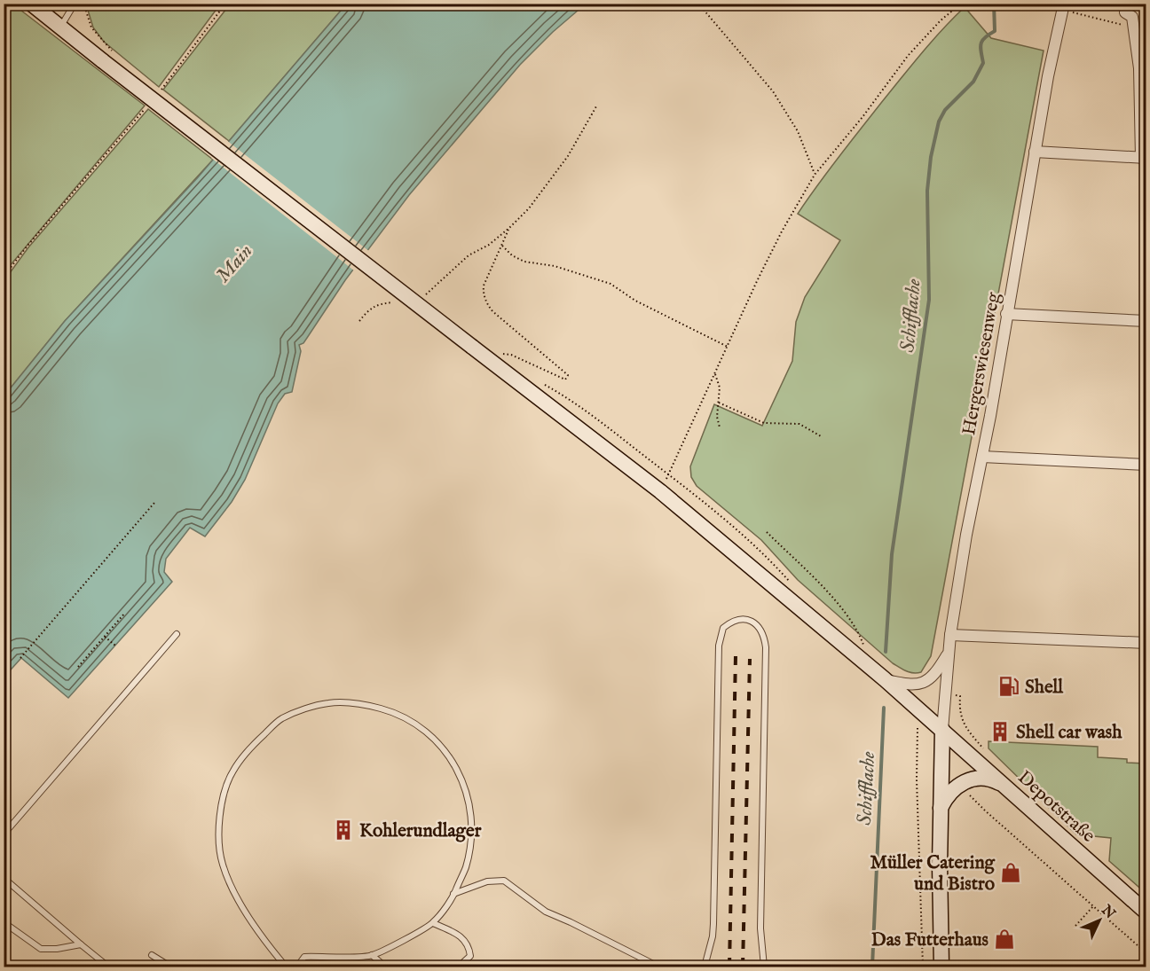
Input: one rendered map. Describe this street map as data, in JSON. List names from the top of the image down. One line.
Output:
{"streets":{"main road":["Depotstraße"],"street":["Hergerswiesenweg"]},"crossings":[["Hergerswiesenweg","Depotstraße"]],"water":["Main","Schifflache"],"places":{"fuel station":["Shell"],"building":["Shell car wash","Kohlerundlager"],"shop":["Müller Catering und Bistro","Das Futterhaus"]},"north":"top right"}
